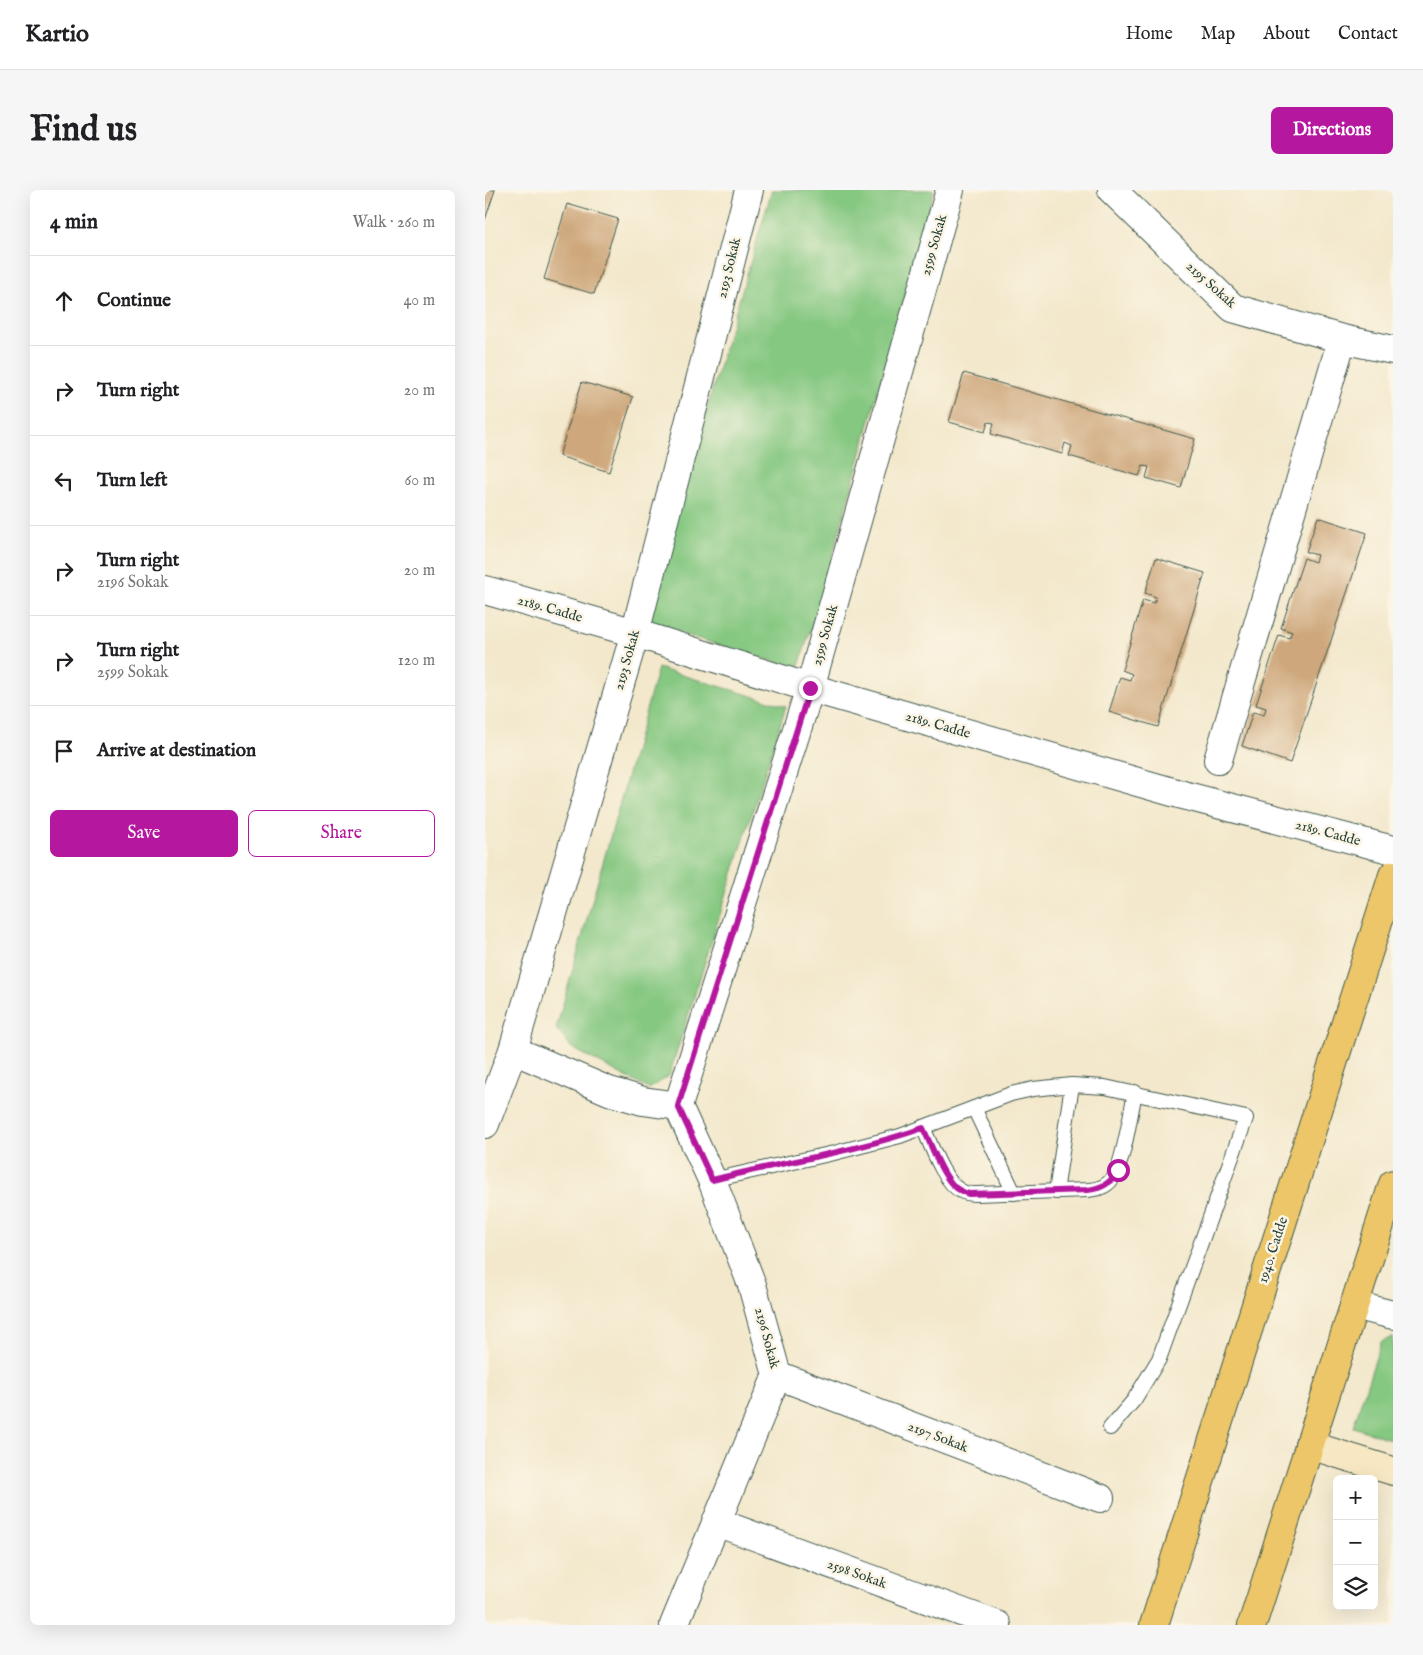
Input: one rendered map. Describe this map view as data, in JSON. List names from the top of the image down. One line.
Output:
{"streets":{"main road":["1940. Cadde"],"street":["2599 Sokak","2193 Sokak","2195 Sokak","2189. Cadde","2196 Sokak","2197 Sokak","2598 Sokak"]},"crossings":[["2599 Sokak","2189. Cadde"],["2599 Sokak","2196 Sokak"],["2193 Sokak","2189. Cadde"],["2196 Sokak","2197 Sokak"],["2196 Sokak","2598 Sokak"]],"page":{"header":"Kartio","nav":["Home","Map","About","Contact"],"buttons":["Directions",["Save","Share"]],"title":"Find us","heading":["4 min","Walk · 260 m"],"list":[["Continue","40 m"],["Turn right","20 m"],["Turn left","60 m"],["Turn right","2196 Sokak","20 m"],["Turn right","2599 Sokak","120 m"],"Arrive at destination"],"map_buttons":["+","−"]}}
